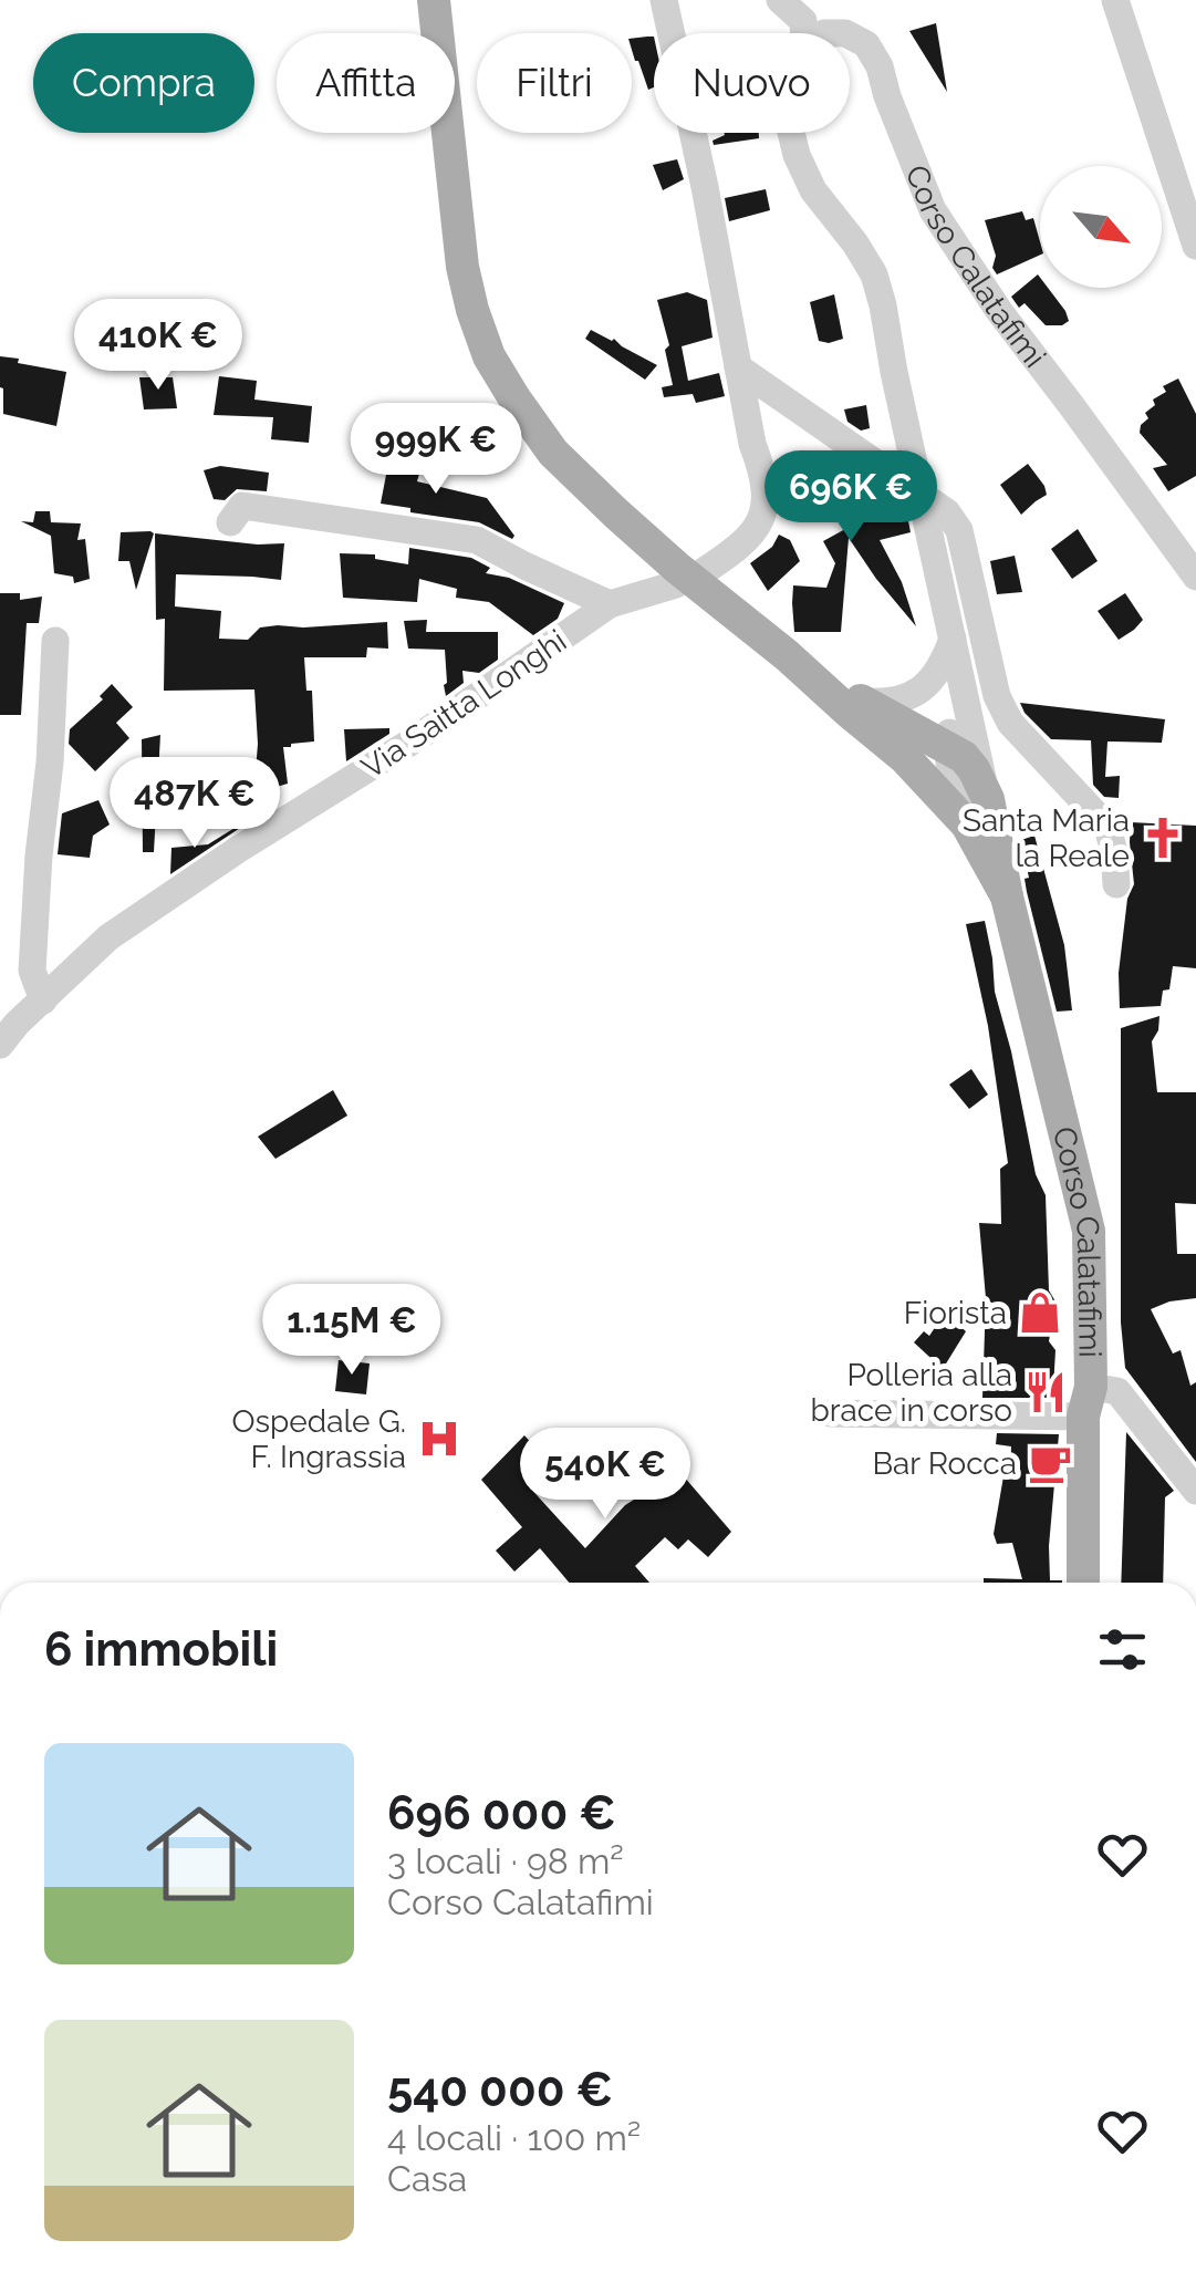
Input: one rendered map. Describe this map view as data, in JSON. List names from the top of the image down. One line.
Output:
{"streets":{"main road":["Corso Calatafimi"],"street":["Via Saitta Longhi"]},"places":{"church":["Santa Maria la Reale"],"shop":["Fiorista"],"restaurant":["Polleria alla brace in corso"],"hospital":["Ospedale G. F. Ingrassia"],"cafe":["Bar Rocca"]},"north":"bottom right","page":{"chip":["Compra","Affitta","Filtri","Nuovo"],"price":["410K €","999K €","696K €","487K €","1.15M €","540K €"],"heading":"6 immobili","list":[{"name":"696 000 €","note":"3 locali · 98 m² · Corso Calatafimi"},{"name":"540 000 €","note":"4 locali · 100 m² · Casa"}]}}
